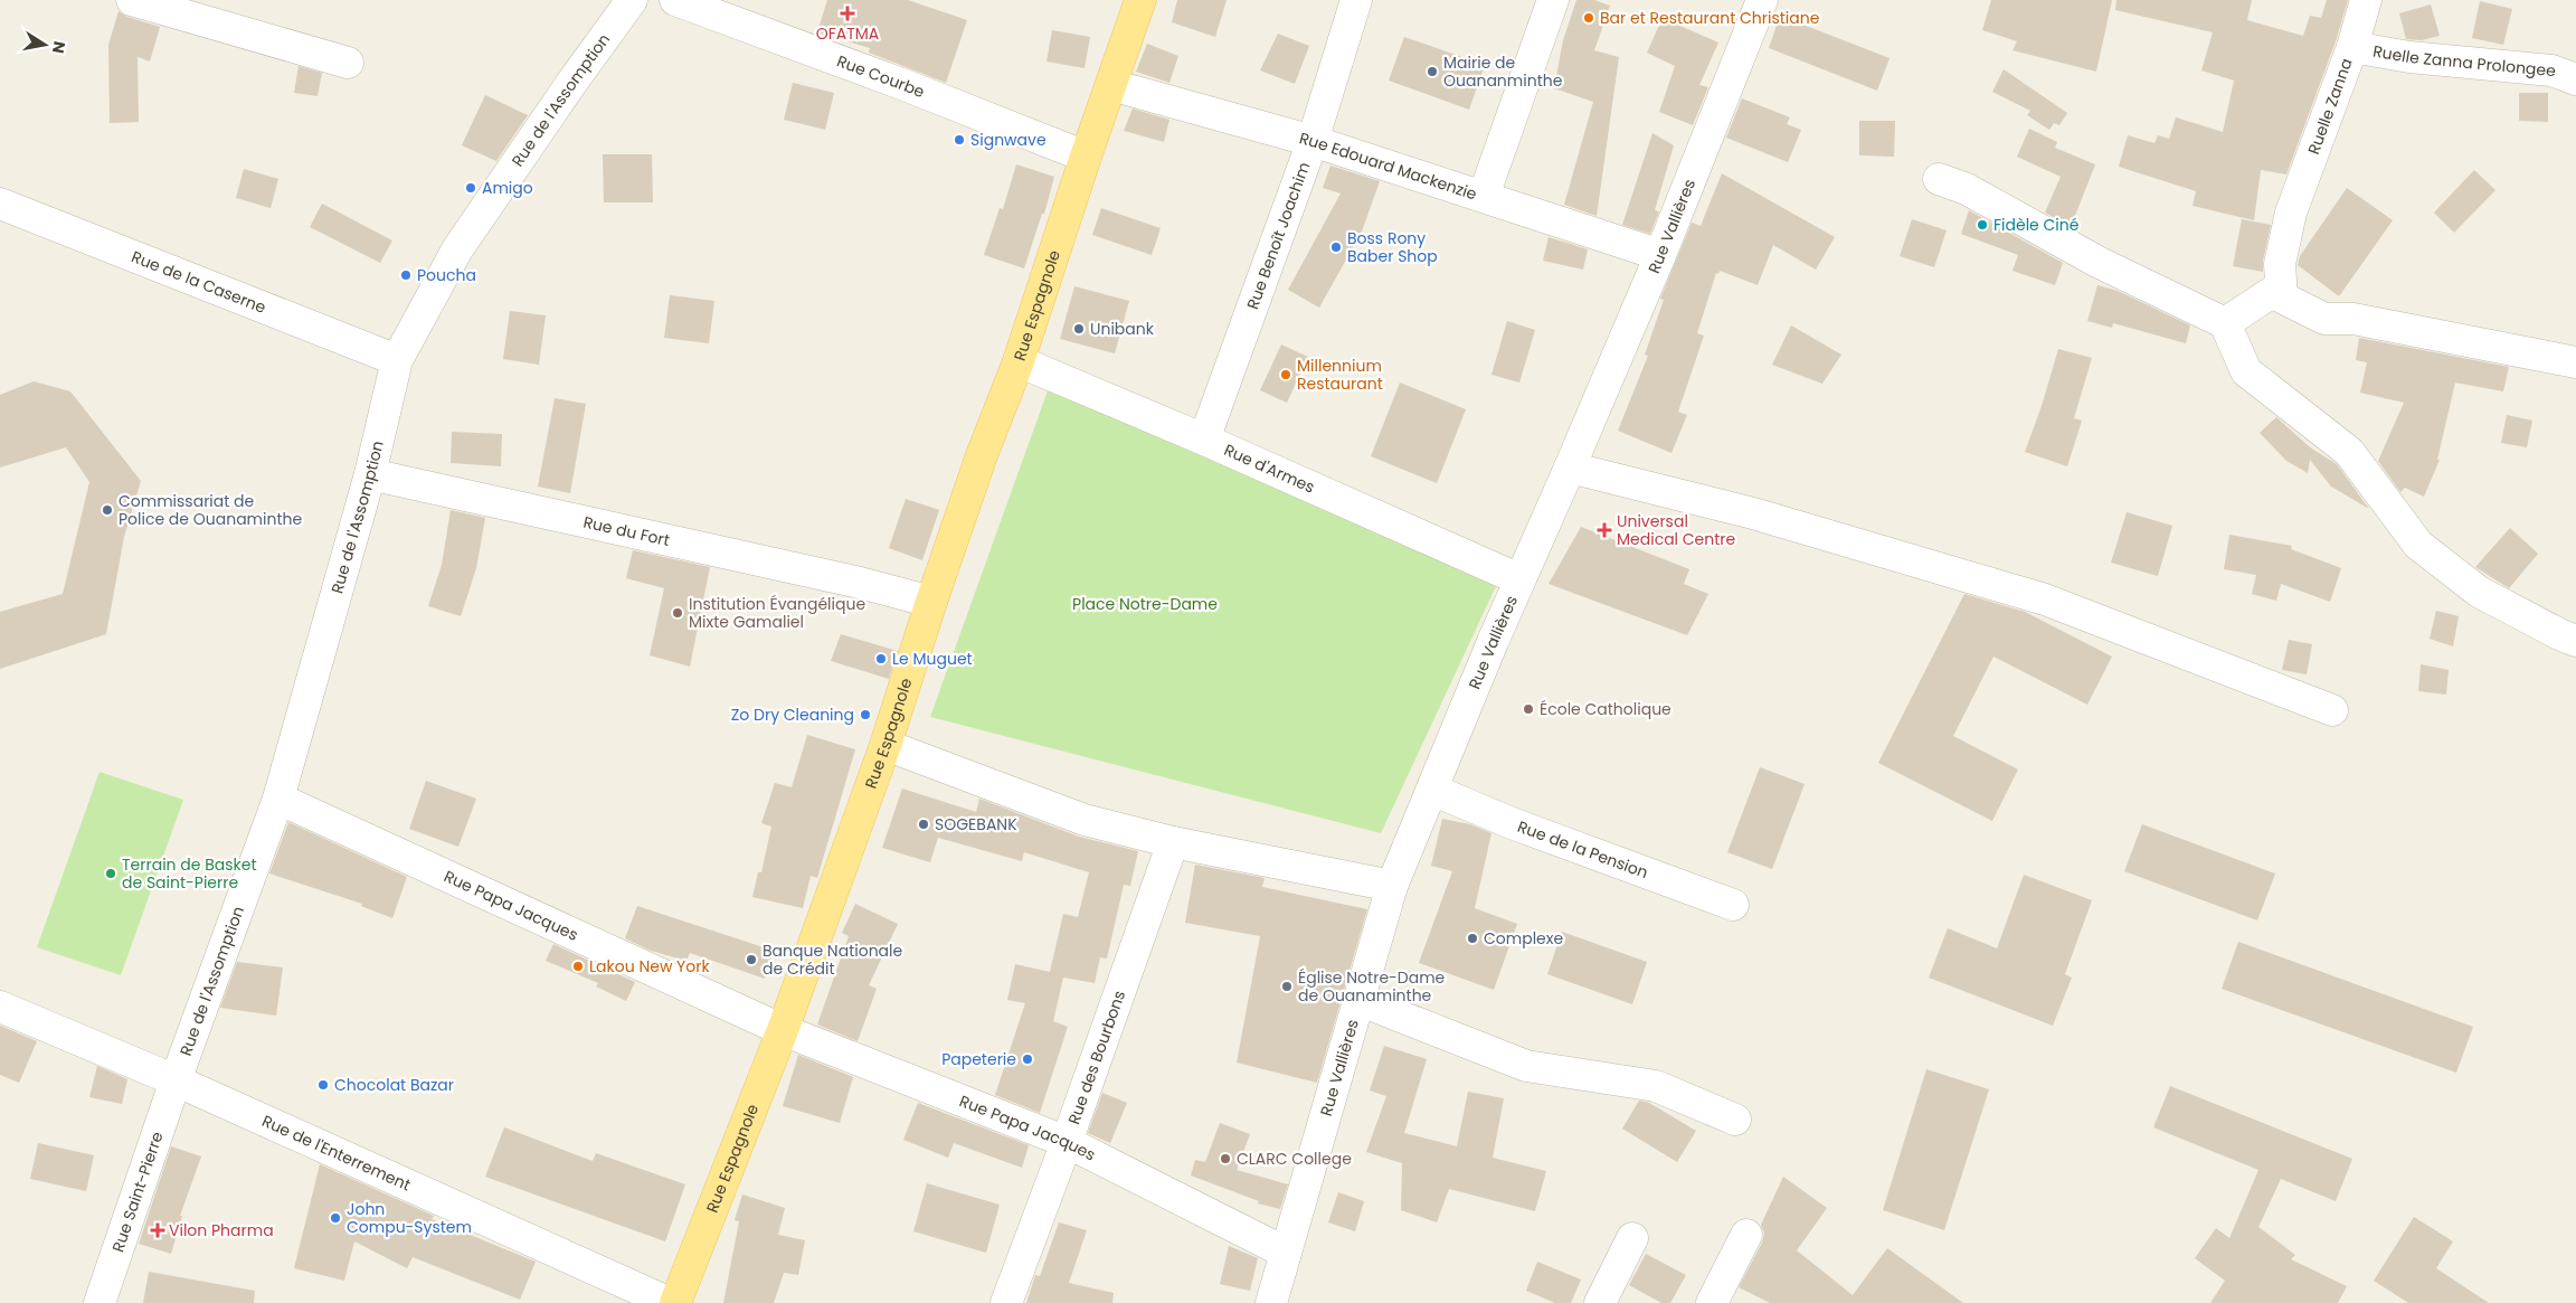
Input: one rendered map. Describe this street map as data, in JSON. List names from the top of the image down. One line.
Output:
{"streets":{"main road":["Rue Espagnole"],"street":["Ruelle Zanna Prolongee","Rue Courbe","Rue de l'Assomption","Ruelle Zanna","Rue Edouard Mackenzie","Rue Vallières","Rue Benoît Joachim","Rue de la Caserne","Rue d'Armes","Rue du Fort","Rue de la Pension","Rue Papa Jacques","Rue des Bourbons","Rue de l'Enterrement","Rue Saint-Pierre"]},"crossings":[["Ruelle Zanna Prolongee","Ruelle Zanna"],["Rue Courbe","Rue Espagnole"],["Rue de l'Assomption","Rue de la Caserne"],["Rue de l'Assomption","Rue du Fort"],["Rue de l'Assomption","Rue Papa Jacques"],["Rue de l'Assomption","Rue de l'Enterrement"],["Rue de l'Assomption","Rue Saint-Pierre"],["Rue Edouard Mackenzie","Rue Vallières"],["Rue Edouard Mackenzie","Rue Benoît Joachim"],["Rue Edouard Mackenzie","Rue Espagnole"],["Rue Vallières","Rue d'Armes"],["Rue Vallières","Rue de la Pension"],["Rue Vallières","Rue Papa Jacques"],["Rue Benoît Joachim","Rue d'Armes"],["Rue Espagnole","Rue d'Armes"],["Rue Espagnole","Rue du Fort"],["Rue Espagnole","Rue Papa Jacques"],["Rue Papa Jacques","Rue des Bourbons"],["Rue de l'Enterrement","Rue Saint-Pierre"]],"parks":["Place Notre-Dame"],"places":{"health":["OFATMA","Universal Medical Centre","Vilon Pharma"],"other":["Bar et Restaurant Christiane","Mairie de Ouananminthe","Signwave","Amigo","Fidèle Ciné","Boss Rony Baber Shop","Poucha","Unibank","Millennium Restaurant","Commissariat de Police de Ouanaminthe","Institution Évangélique Mixte Gamaliel","Le Muguet","École Catholique","Zo Dry Cleaning","SOGEBANK","Terrain de Basket de Saint-Pierre","Complexe","Banque Nationale de Crédit","Lakou New York","Église Notre-Dame de Ouanaminthe","Papeterie","Chocolat Bazar","CLARC College","John Compu-System"]},"north":"right"}
